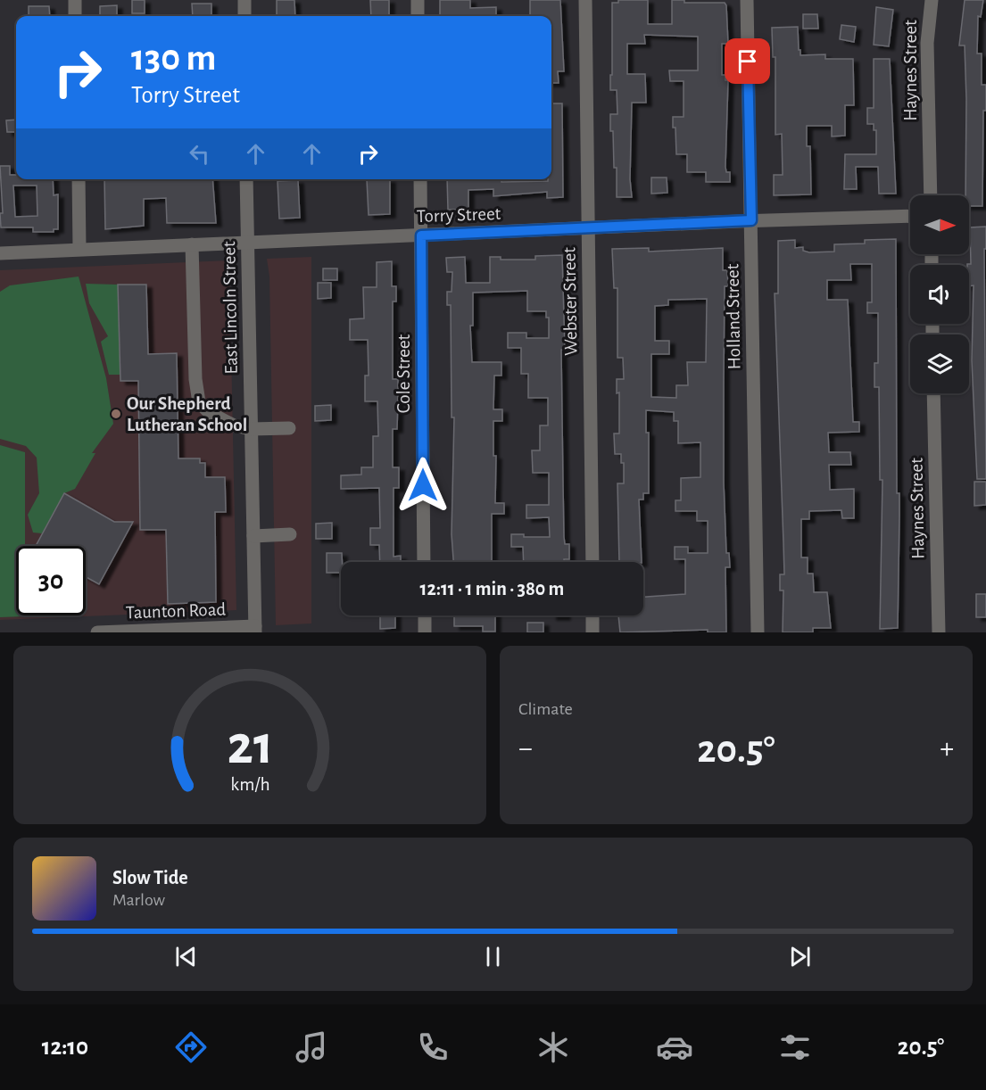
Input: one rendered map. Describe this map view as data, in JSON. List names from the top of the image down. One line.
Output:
{"streets":{"street":["Haynes Street","Torry Street","Webster Street","East Lincoln Street","Holland Street","Cole Street","Taunton Road"]},"crossings":[["Torry Street","Webster Street"],["Torry Street","East Lincoln Street"],["Torry Street","Holland Street"],["Torry Street","Cole Street"],["East Lincoln Street","Taunton Road"]],"places":["Our Shepherd Lutheran School"],"north":"right","page":{"turn":["130 m","Torry Street"],"limit":"30","trip":"12:11 · 1 min · 380 m","tile":"Climate","heat":["−","20.5°","+"],"song":["Slow Tide","Marlow"],"tabs":["12:10","20.5°"],"gauge":["21","km/h"]}}
